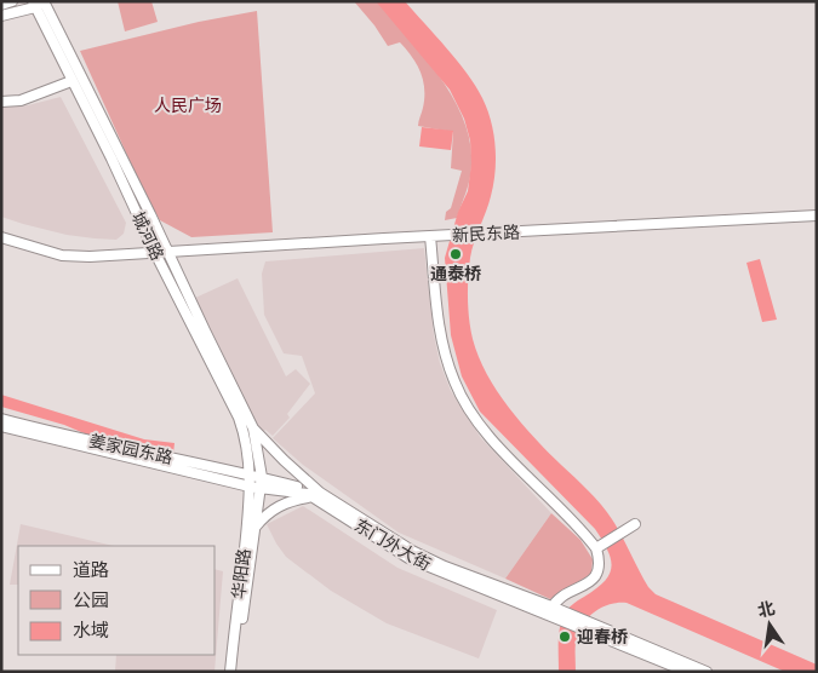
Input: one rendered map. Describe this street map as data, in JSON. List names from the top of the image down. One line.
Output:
{"streets":{"main road":["新民东路","城河路","姜家园东路","东门外大街","华阳路"]},"crossings":[["新民东路","城河路"],["城河路","姜家园东路"],["城河路","东门外大街"],["城河路","华阳路"],["姜家园东路","东门外大街"],["姜家园东路","华阳路"],["东门外大街","华阳路"]],"parks":["人民广场"],"places":["通泰桥","迎春桥"],"legend":["道路","公园","水域"],"north":"top"}
